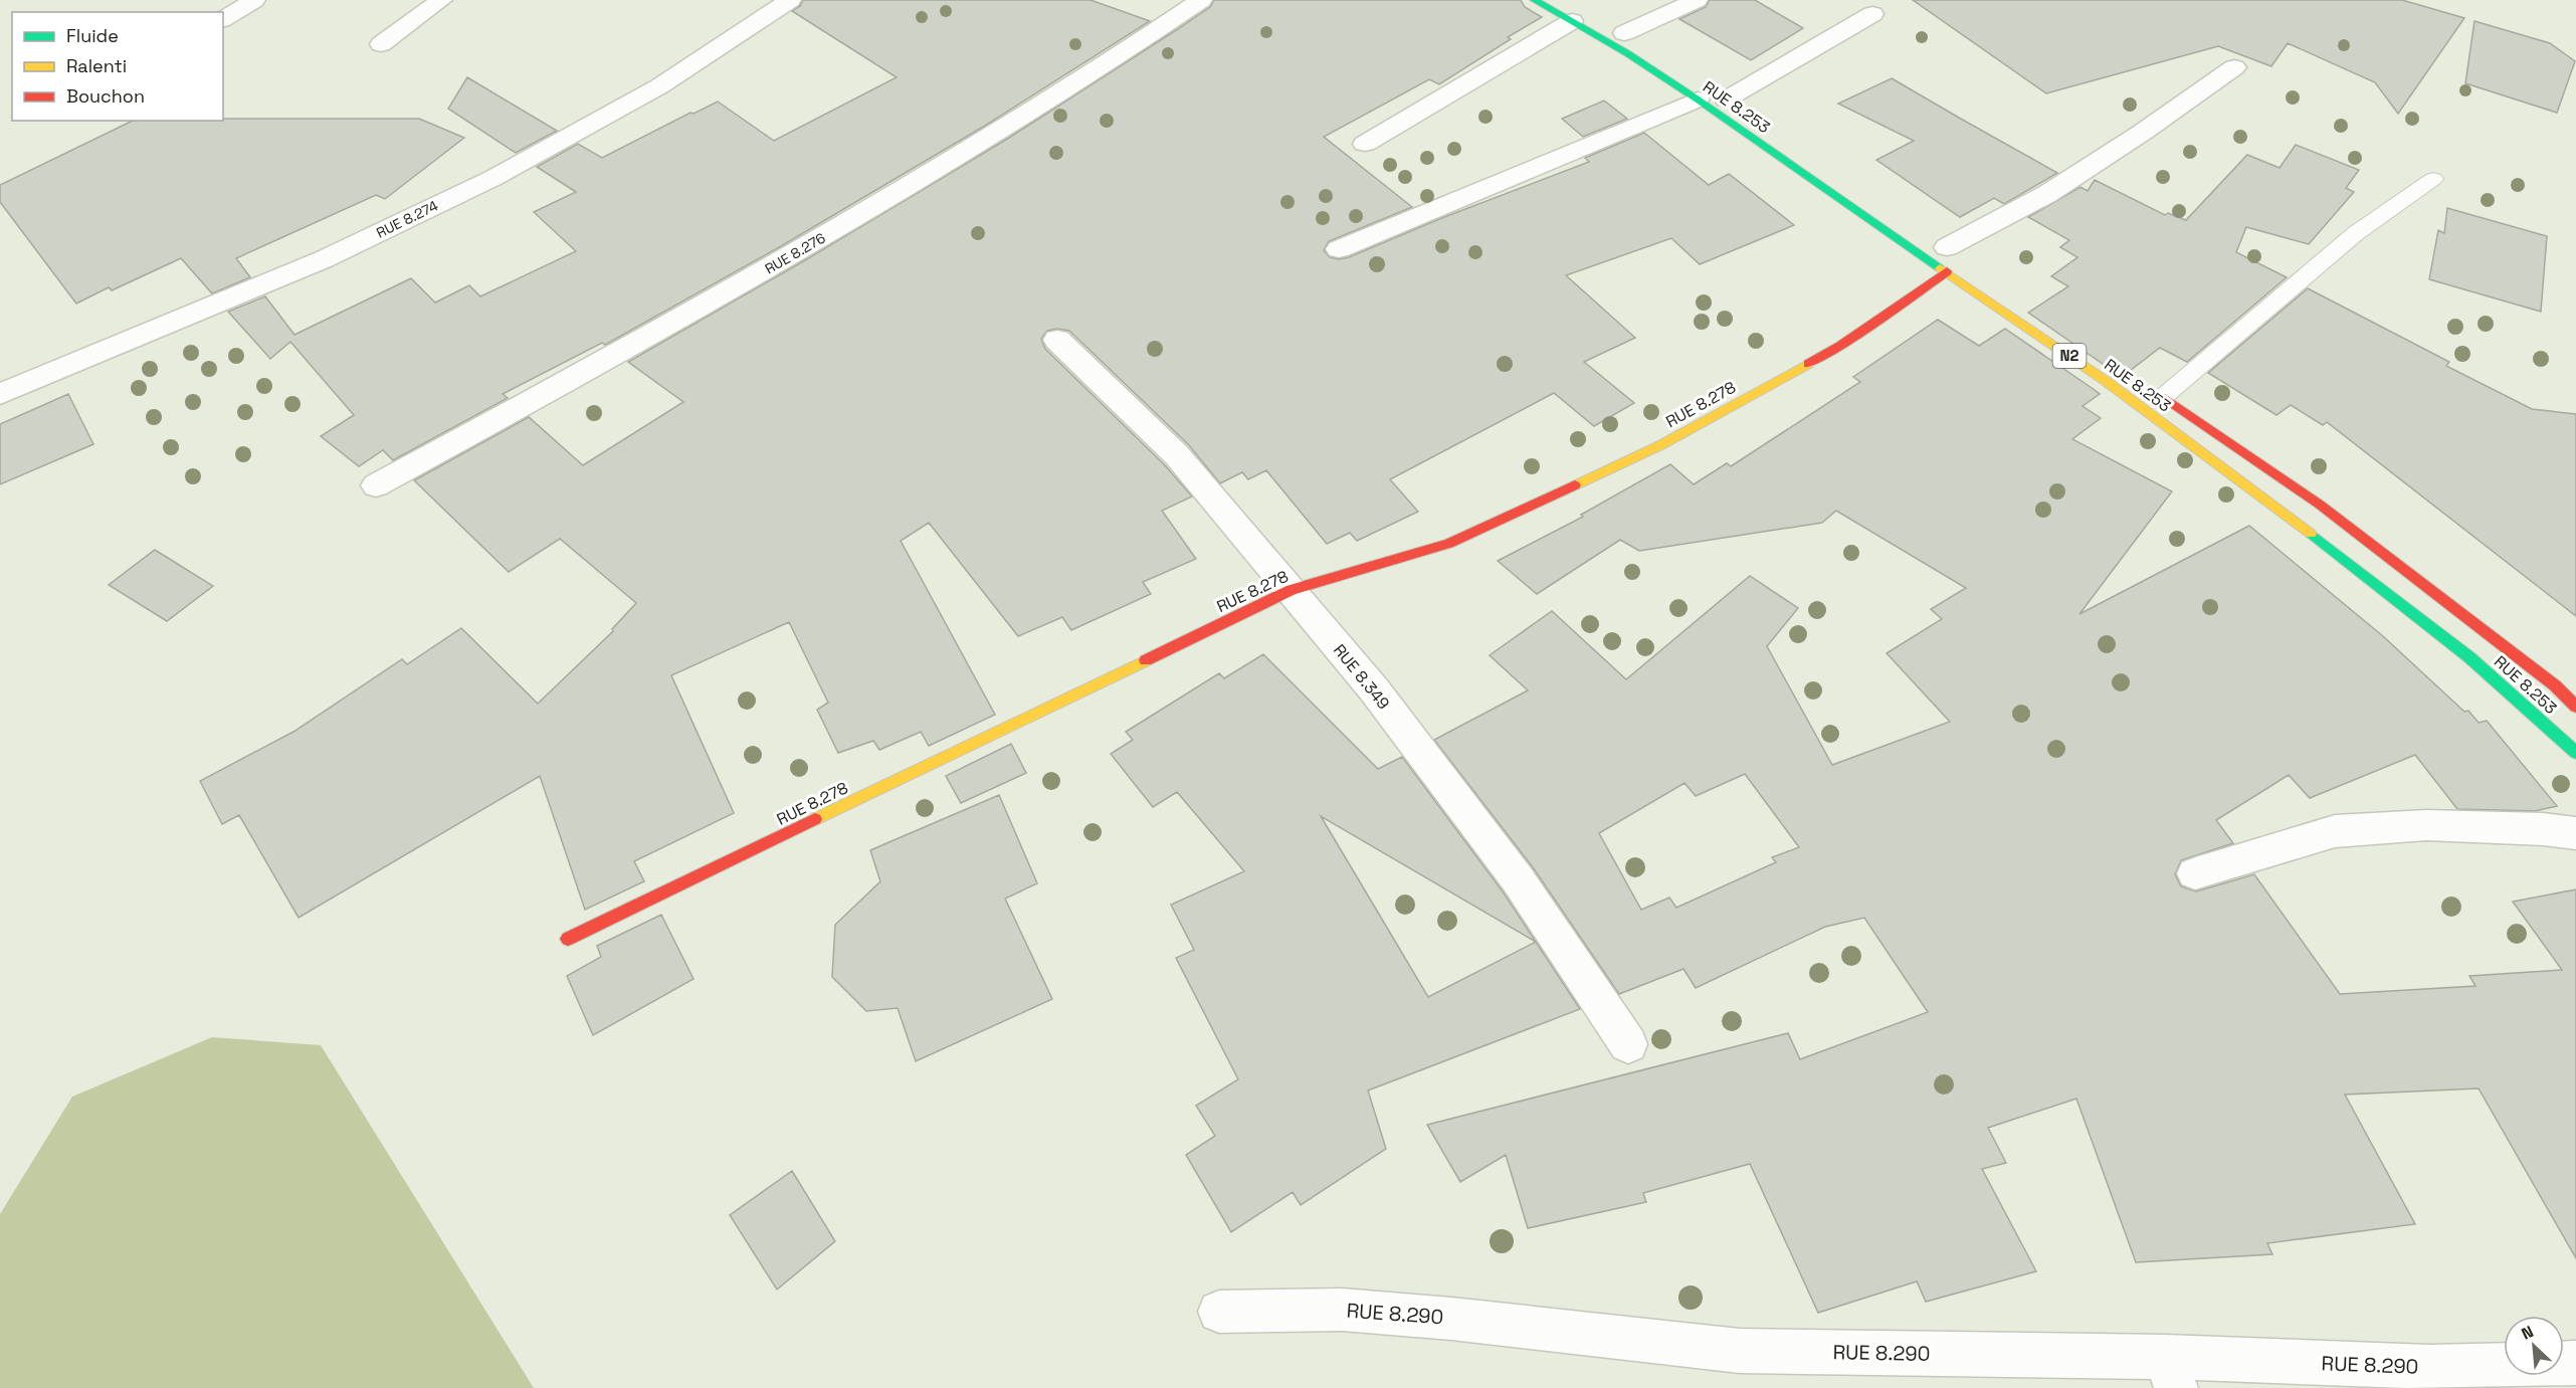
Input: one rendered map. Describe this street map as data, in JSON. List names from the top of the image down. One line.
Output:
{"streets":{"main road":["RUE 8.253","N2","RUE 8.278"],"street":["RUE 8.274","RUE 8.276","RUE 8.349","RUE 8.290"]},"crossings":[["RUE 8.253","RUE 8.278"],["RUE 8.278","RUE 8.349"]],"legend":["Fluide","Ralenti","Bouchon"],"north":"top left"}
